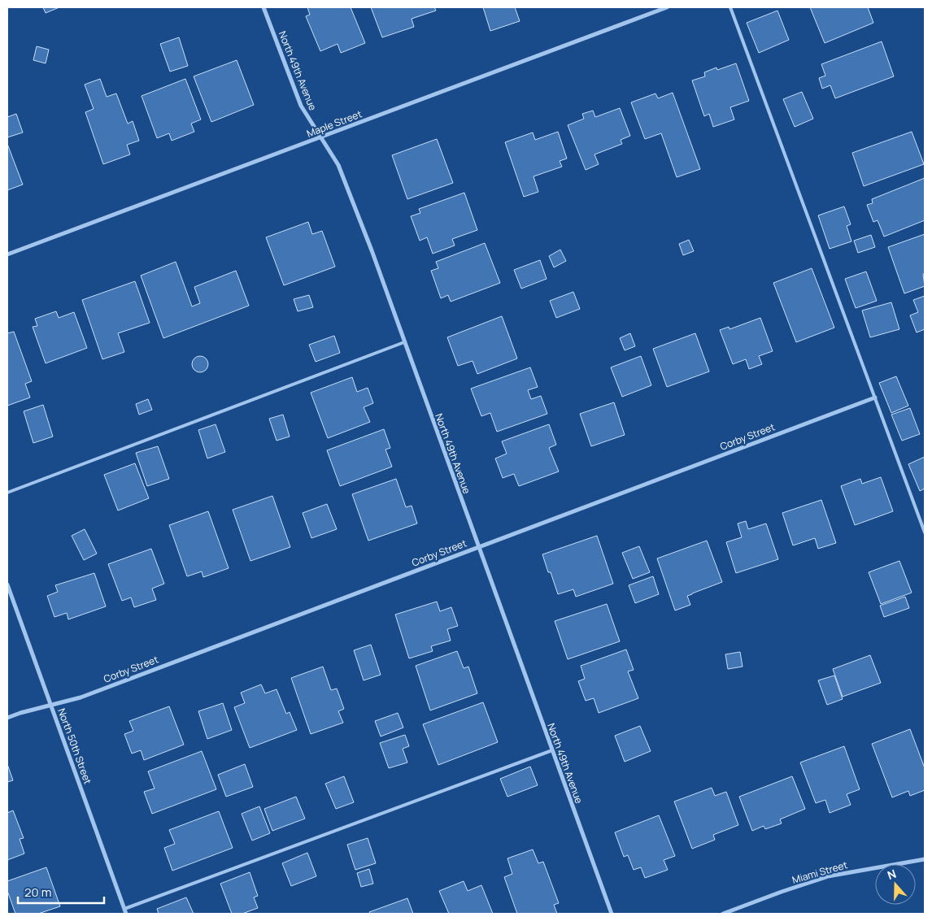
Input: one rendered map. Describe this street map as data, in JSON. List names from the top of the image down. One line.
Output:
{"streets":{"street":["North 49th Avenue","Maple Street","Corby Street","North 50th Street","Miami Street"]},"crossings":[["North 49th Avenue","Maple Street"],["North 49th Avenue","Corby Street"],["Corby Street","North 50th Street"]],"scale_bar":"20 m","north":"top"}
